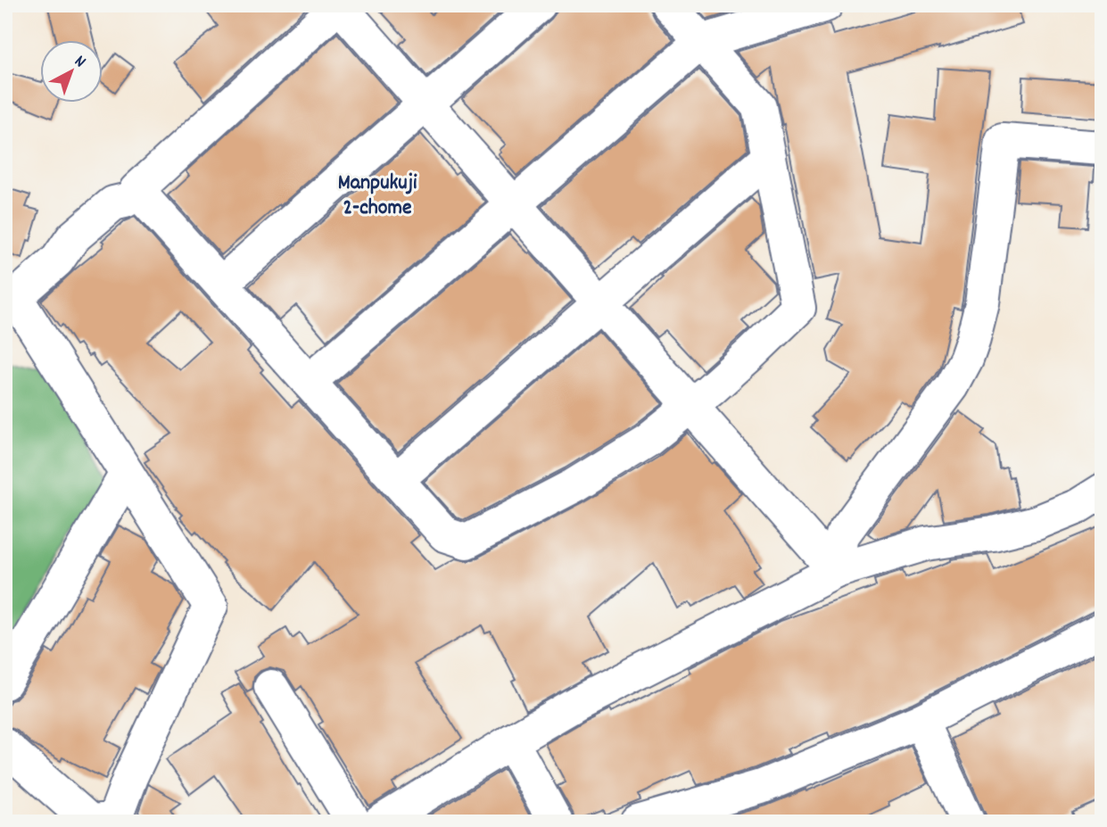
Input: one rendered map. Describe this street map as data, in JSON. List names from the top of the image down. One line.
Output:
{"districts":["Manpukuji 2-chome"],"north":"top right"}
